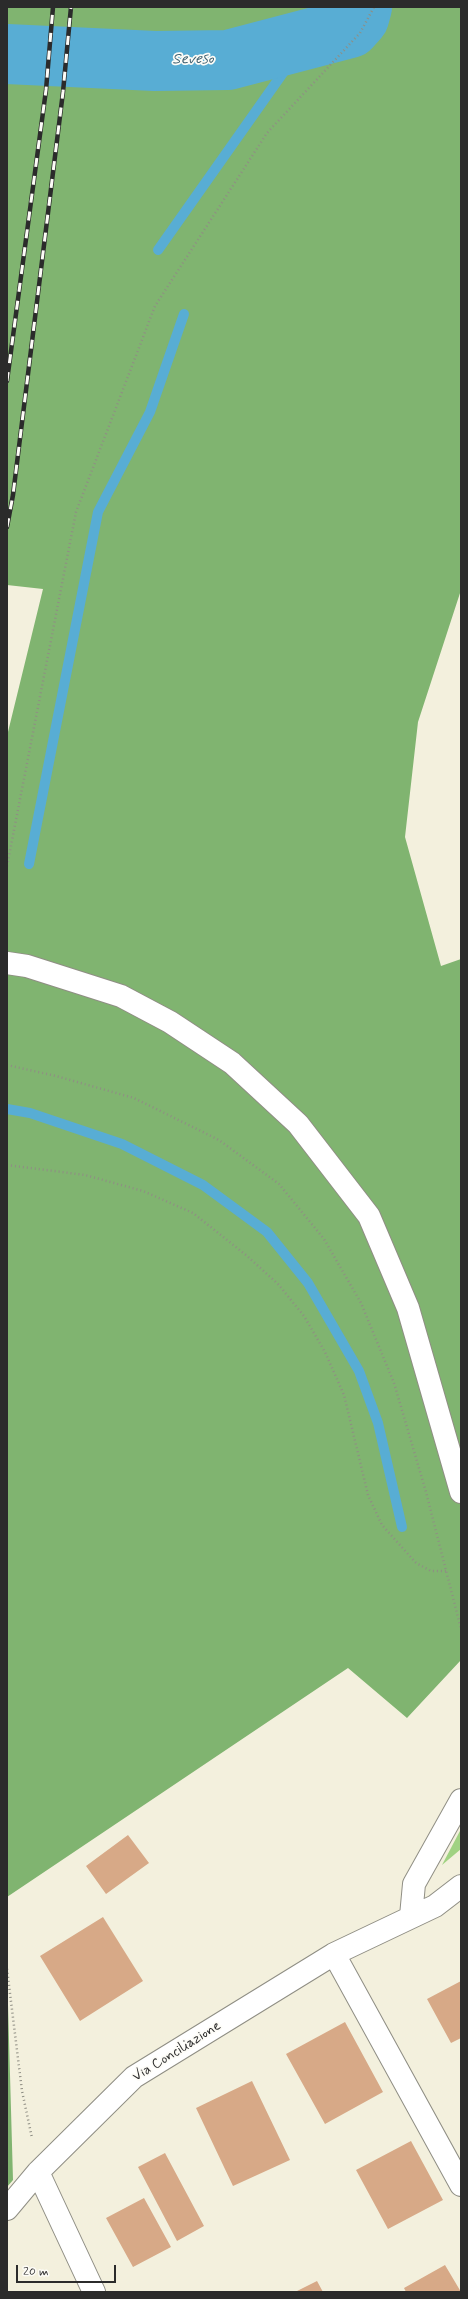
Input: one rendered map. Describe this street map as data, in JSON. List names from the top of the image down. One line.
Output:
{"streets":{"street":["Via Conciliazione"]},"water":["Seveso"],"scale_bar":"20 m"}
